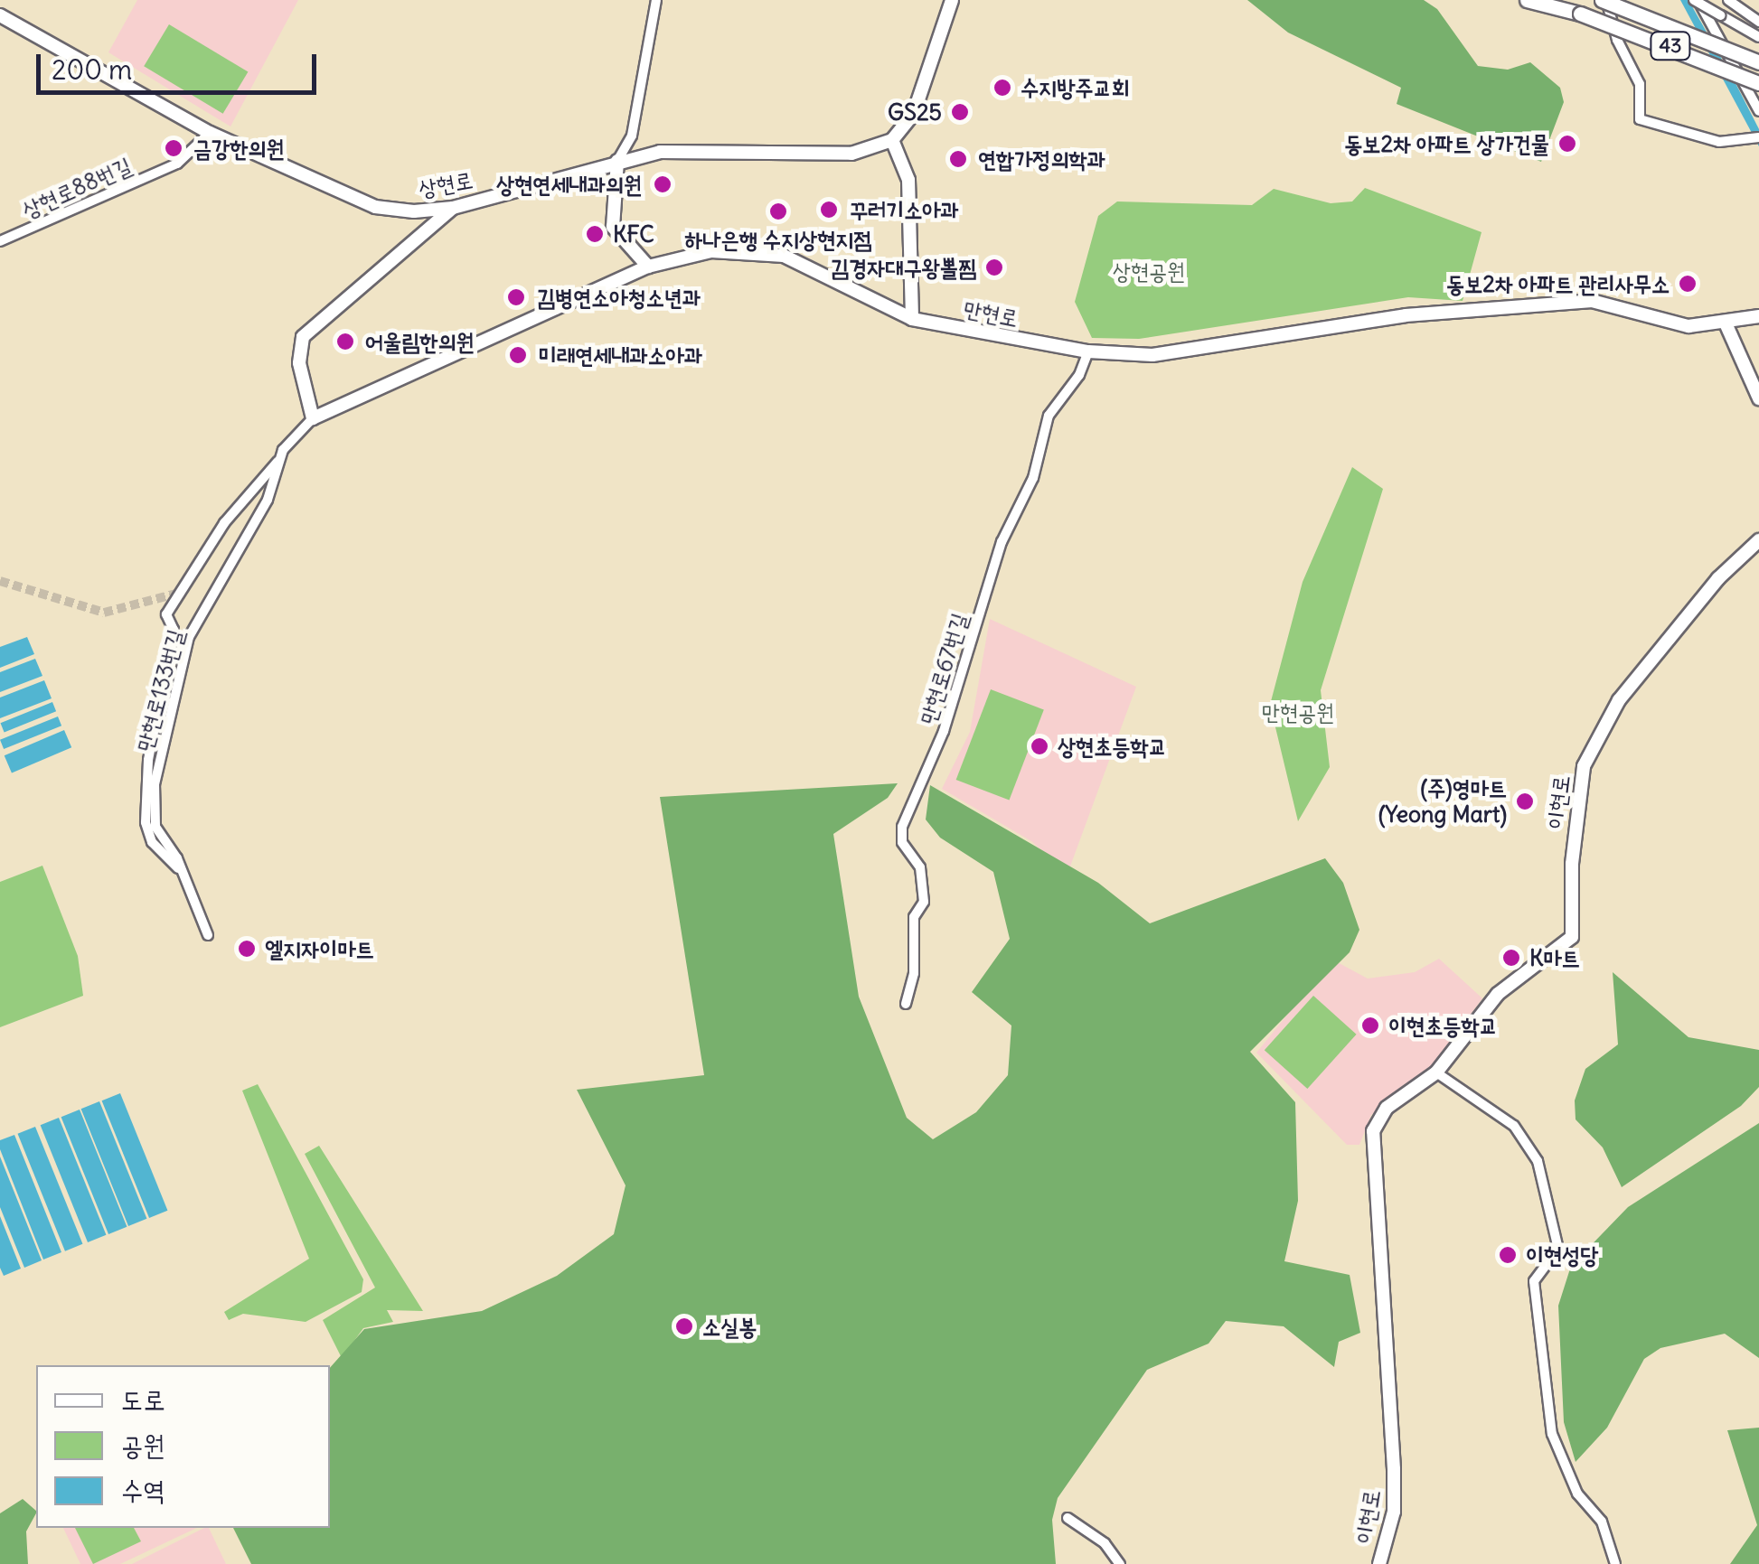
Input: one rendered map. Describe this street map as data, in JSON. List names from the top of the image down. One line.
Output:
{"streets":{"main road":["43"],"street":["상현로","상현로88번길","만현로","만현로67번길","만현로133번길","이현로"]},"crossings":[["상현로","상현로88번길"],["만현로","만현로67번길"],["만현로","만현로133번길"]],"parks":["상현공원","만현공원"],"places":["수지방주교회","GS25","동보2차 아파트 상가건물","금강한의원","연합가정의학과","상현연세내과의원","꾸러기소아과","하나은행 수지상현지점","KFC","김경자대구왕뽈찜","동보2차 아파트 관리사무소","김병연소아청소년과","어울림한의원","미래연세내과소아과","상현초등학교","(주)영마트 (Yeong Mart)","엘지자이마트","K마트","이현초등학교","이현성당","소실봉"],"legend":["도로","공원","수역"],"scale_bar":"200 m"}
